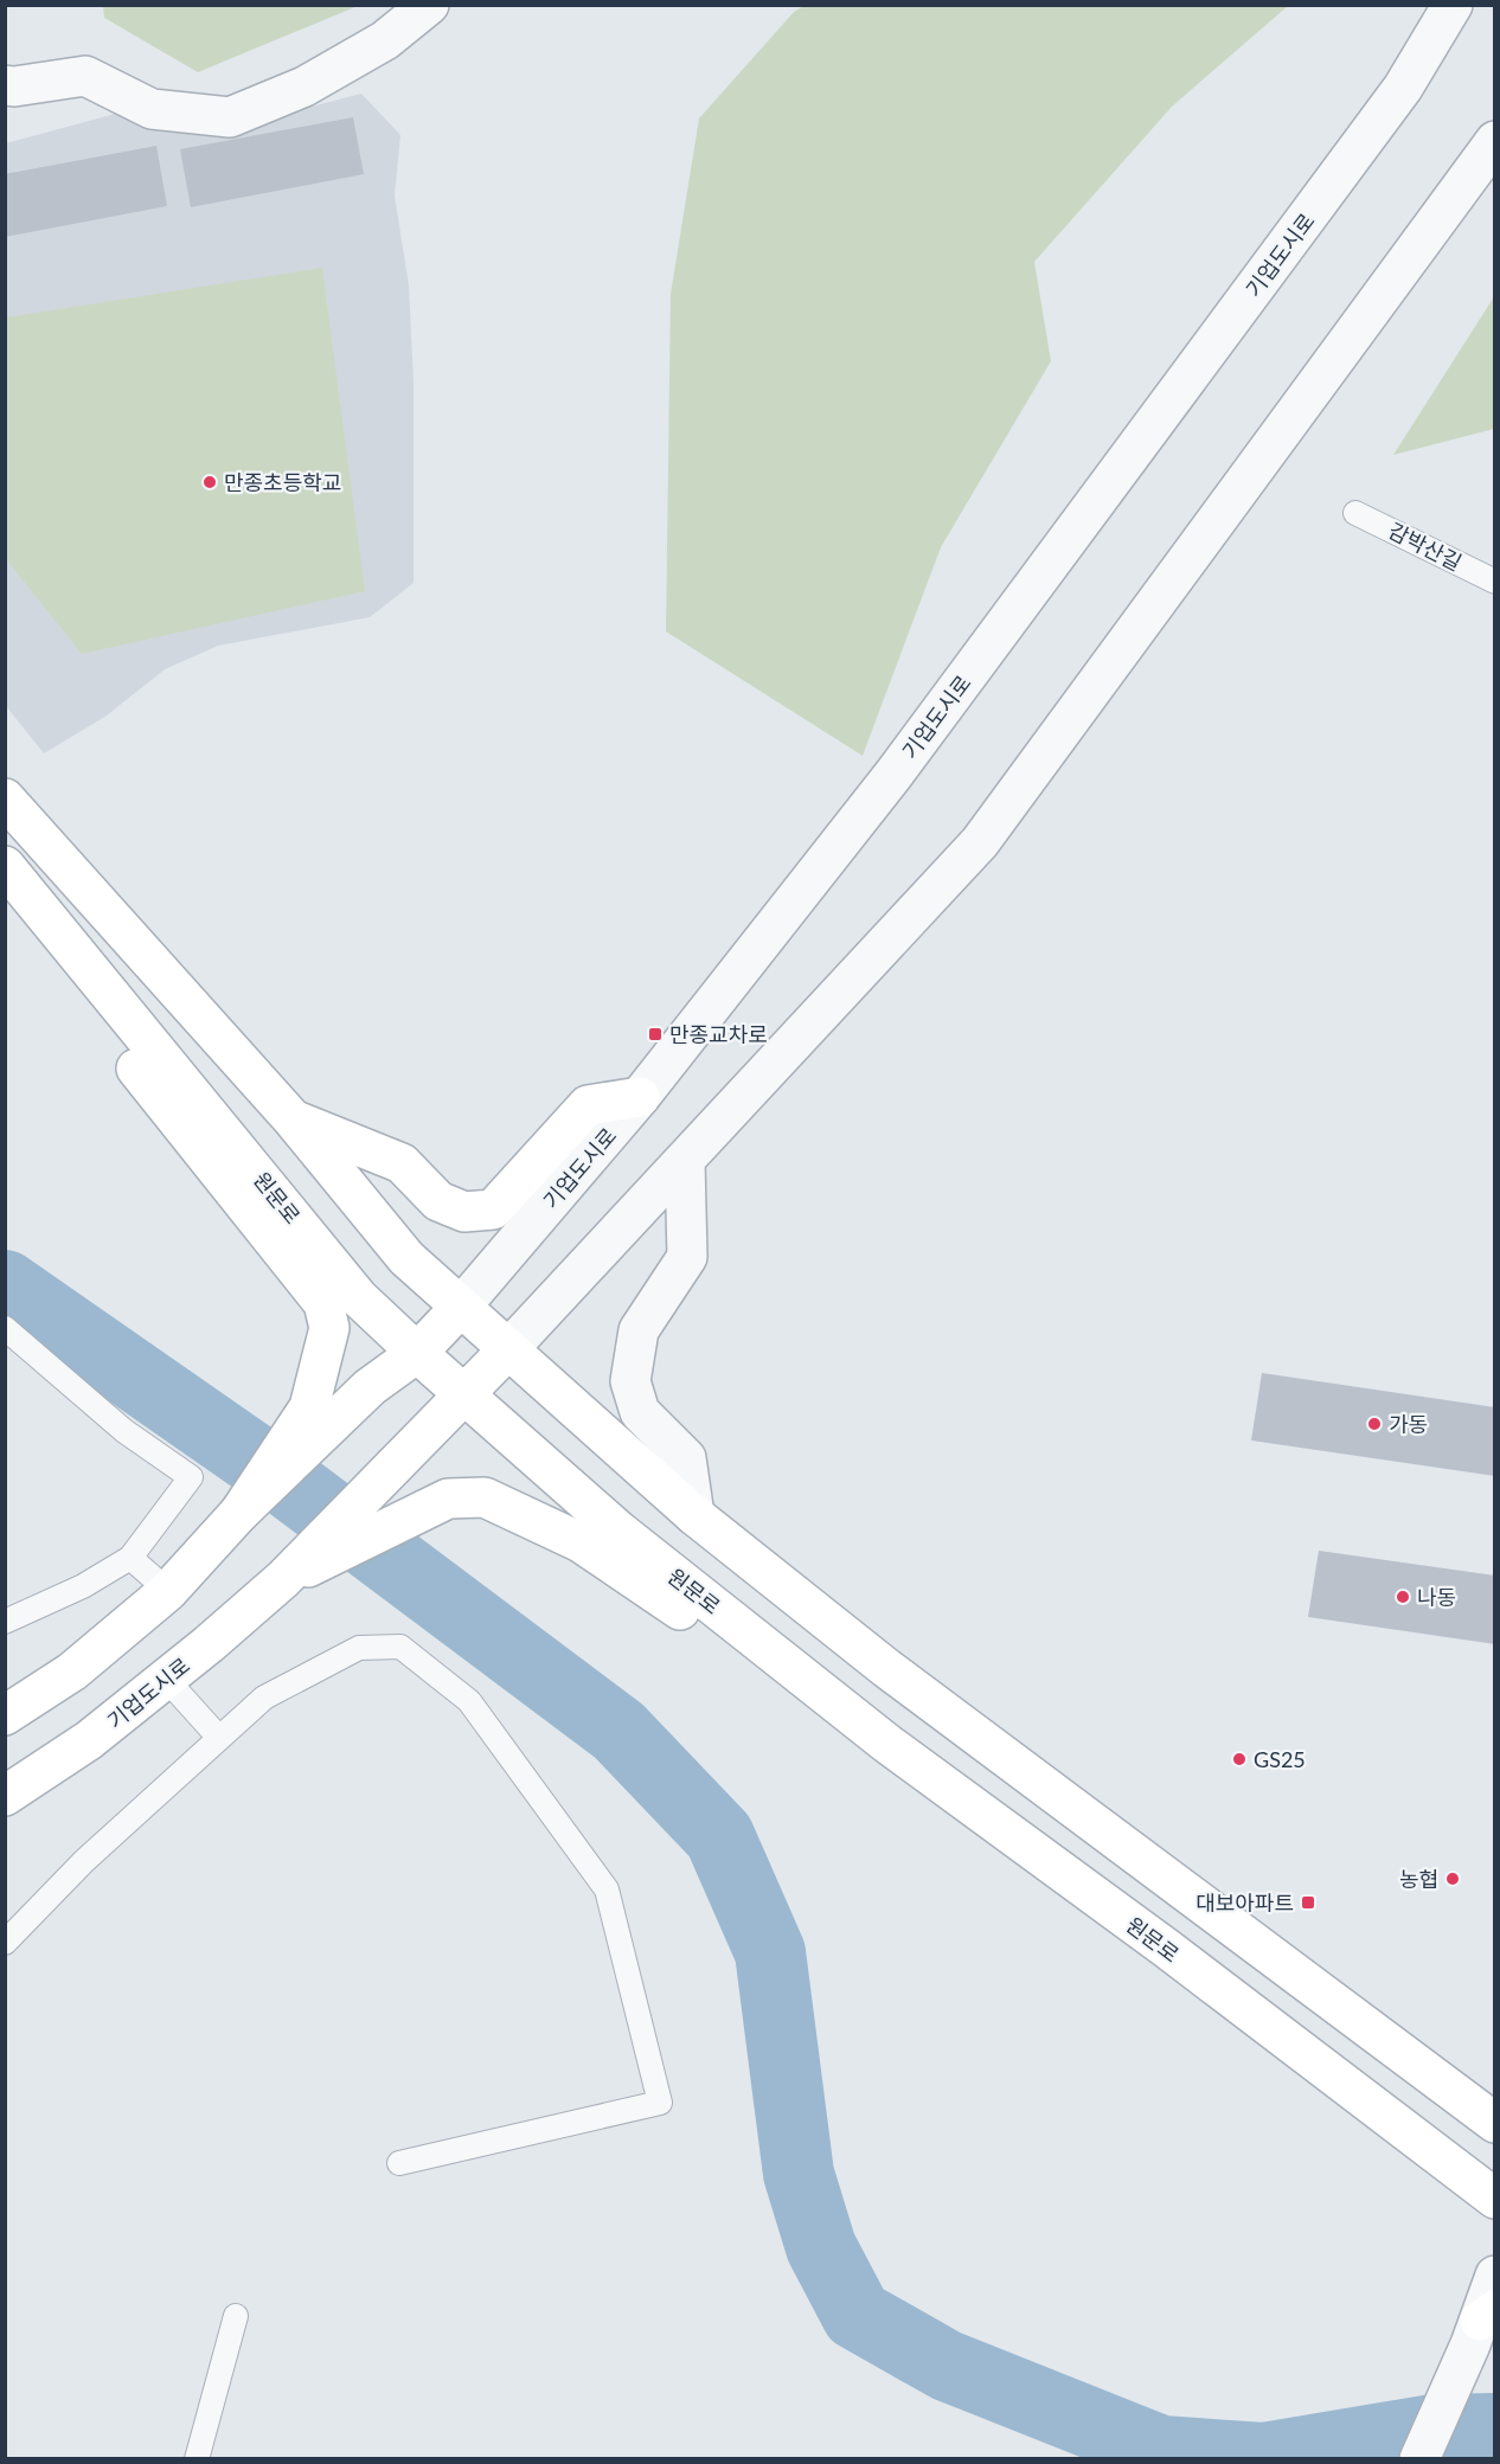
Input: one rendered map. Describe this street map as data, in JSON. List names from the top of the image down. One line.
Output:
{"streets":{"main road":["기업도시로","원문로"],"lane":["감박산길"]},"crossings":[["기업도시로","원문로"]],"places":{"other":["만종초등학교","가동","나동","GS25","농협"],"transit":["만종교차로","대보아파트"]}}
